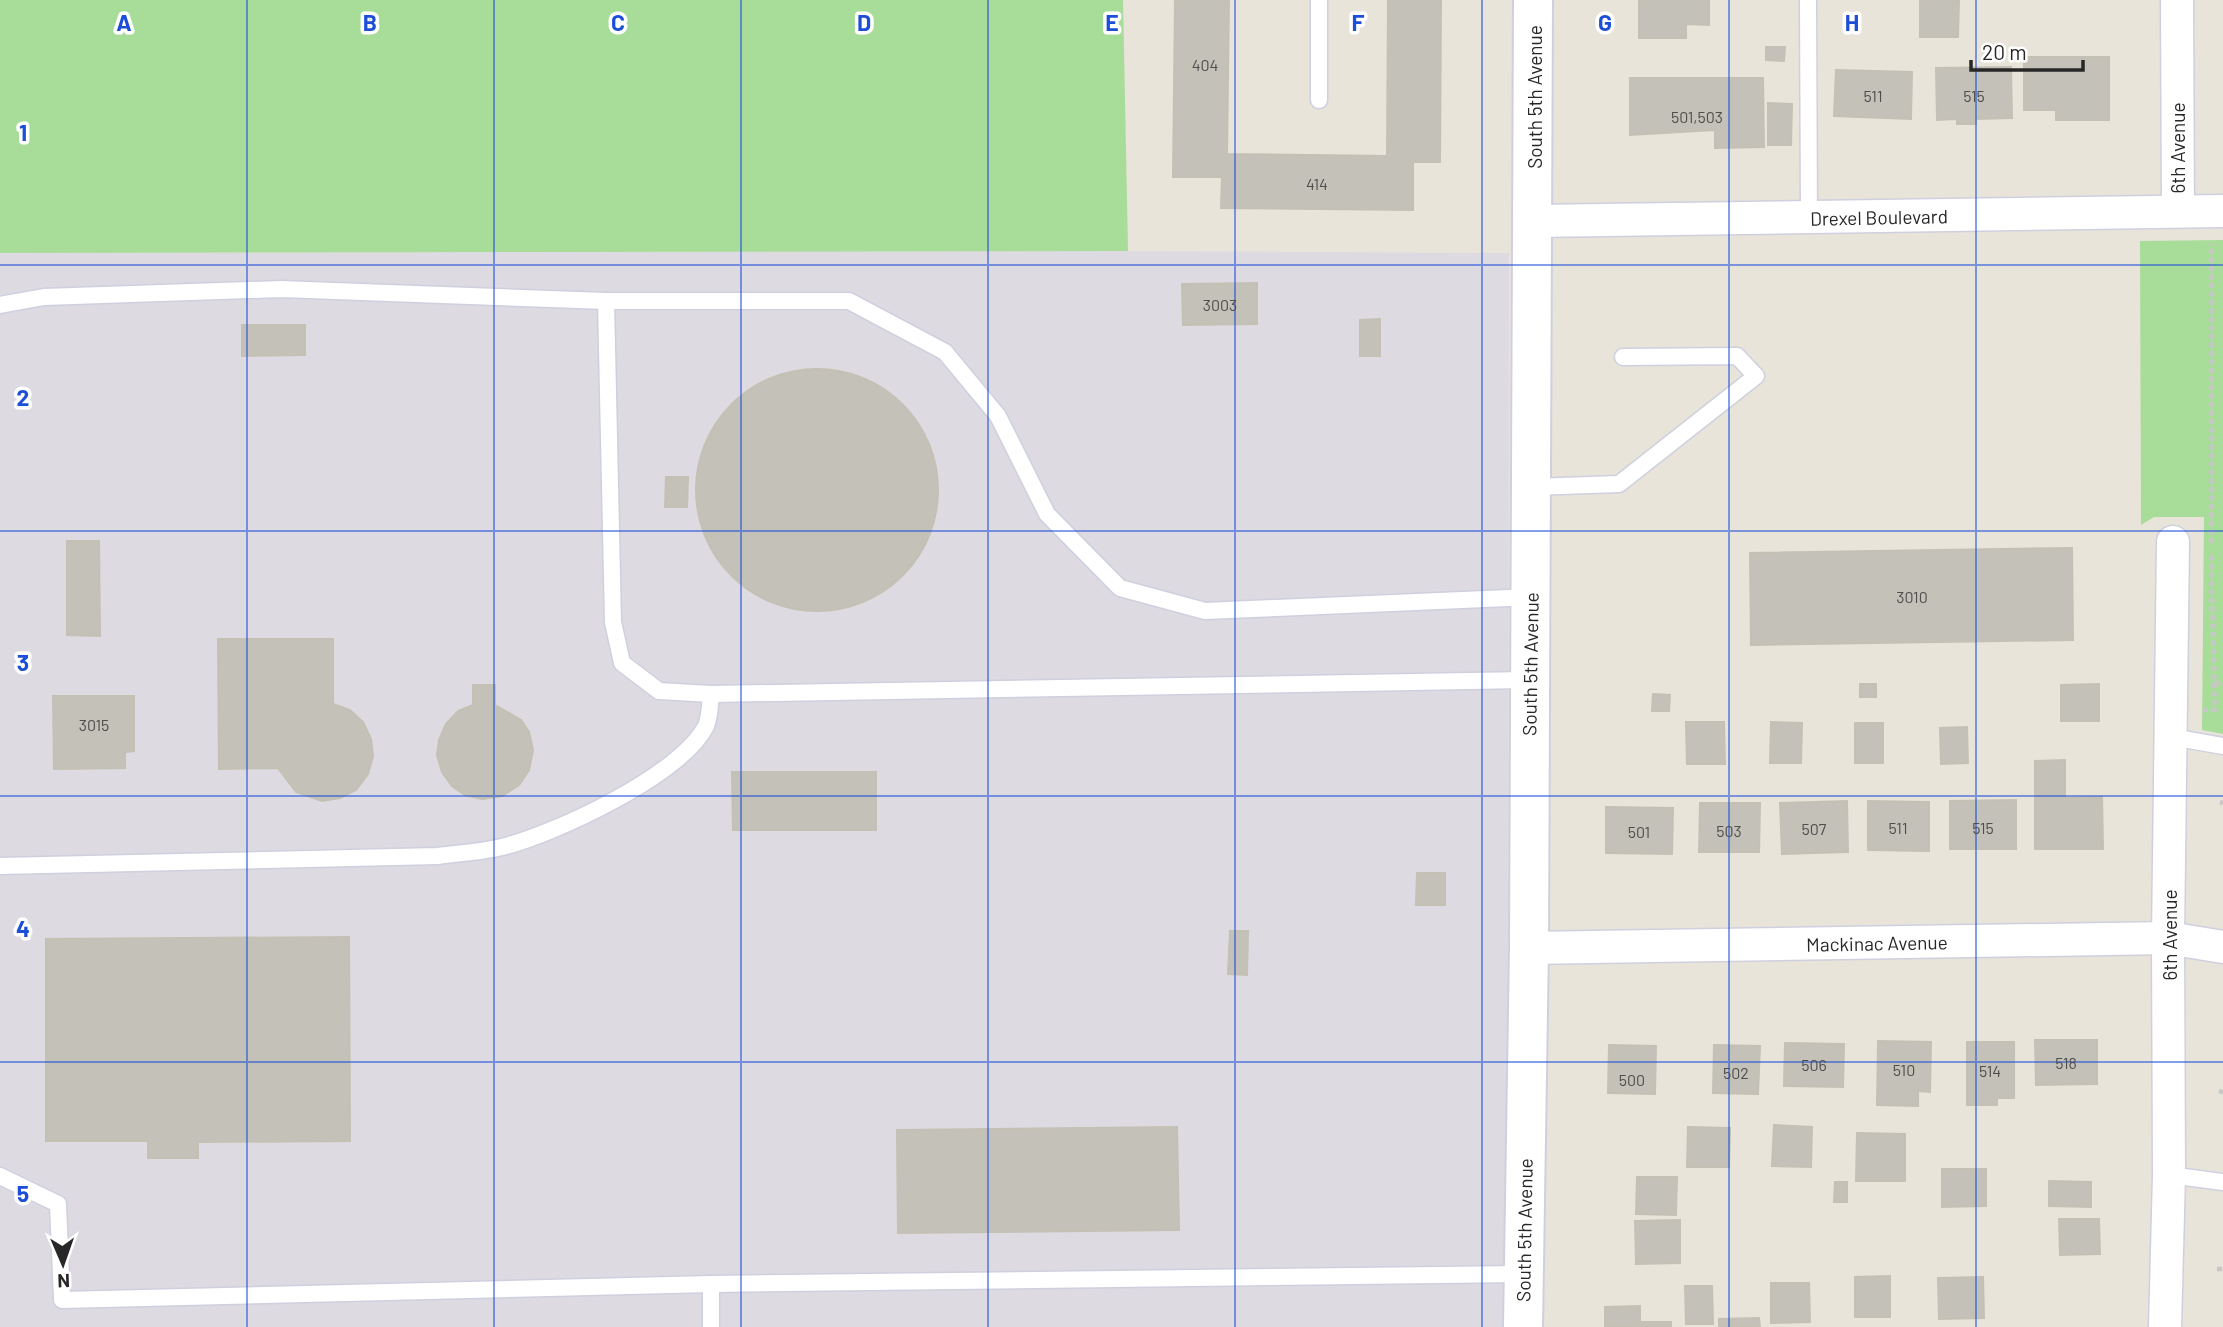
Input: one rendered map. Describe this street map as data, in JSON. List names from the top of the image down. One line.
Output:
{"streets":{"street":["South 5th Avenue","6th Avenue","Drexel Boulevard","Mackinac Avenue"]},"crossings":[["South 5th Avenue","Drexel Boulevard"],["South 5th Avenue","Mackinac Avenue"],["6th Avenue","Drexel Boulevard"],["6th Avenue","Mackinac Avenue"]],"house_numbers":["404","511","515","501,503","414","3003","3010","3015","511","515","507","503","501","518","506","510","514","502","500"],"scale_bar":"20 m","north":"bottom","grid":{"columns":["A","B","C","D","E","F","G","H"],"rows":["1","2","3","4","5"]}}
